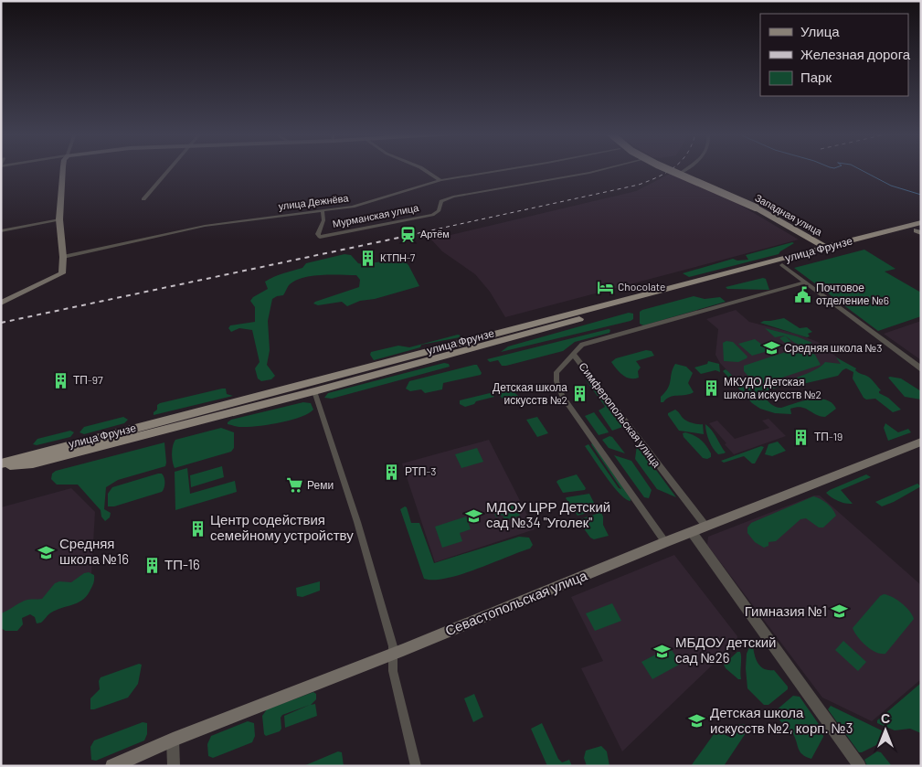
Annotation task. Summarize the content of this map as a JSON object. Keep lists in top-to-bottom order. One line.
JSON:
{"streets":{"main road":["Западная улица","улица Фрунзе","Севастопольская улица"],"street":["улица Дежнёва","Мурманская улица","Симферопольская улица"]},"crossings":[["улица Дежнёва","Мурманская улица"],["Западная улица","улица Фрунзе"],["Симферопольская улица","Севастопольская улица"]],"places":{"station":["Артём"],"building":["КТПН-7","ТП-97","МКУДО Детская школа искусств №2","Детская школа искусств №2","ТП-19","РТП-3","Центр содействия семейному устройству","ТП-16"],"hotel":["Chocolate"],"public building":["Почтовое отделение №6"],"school or university":["Средняя школа №3","МДОУ ЦРР Детский сад №34 \"Уголек\"","Средняя школа №16","Гимназия №1","МБДОУ детский сад №26","Детская школа искусств №2, корп. №3"],"supermarket":["Реми"]},"legend":["Улица","Железная дорога","Парк"],"north":"top"}
